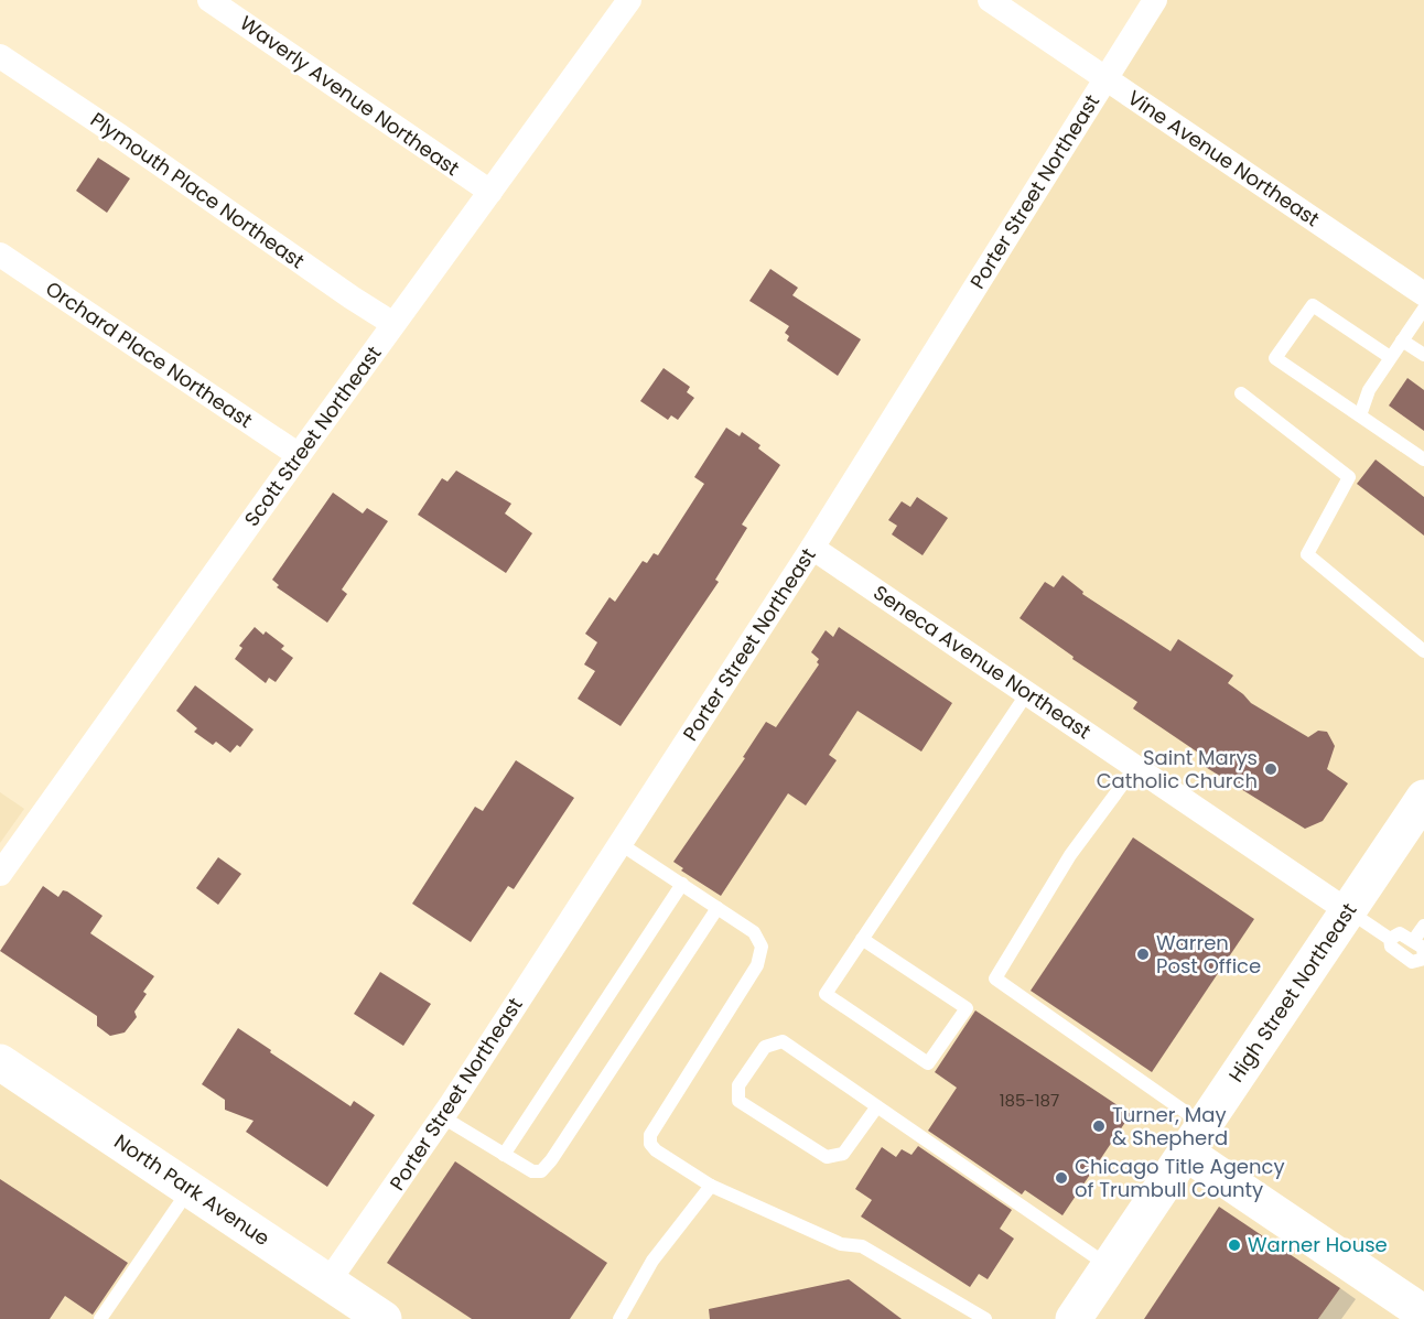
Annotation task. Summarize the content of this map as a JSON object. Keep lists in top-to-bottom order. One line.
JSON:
{"streets":{"street":["Waverly Avenue Northeast","Vine Avenue Northeast","Plymouth Place Northeast","Porter Street Northeast","Orchard Place Northeast","Scott Street Northeast","Seneca Avenue Northeast","High Street Northeast","North Park Avenue"]},"crossings":[["Waverly Avenue Northeast","Scott Street Northeast"],["Vine Avenue Northeast","Porter Street Northeast"],["Plymouth Place Northeast","Scott Street Northeast"],["Porter Street Northeast","Seneca Avenue Northeast"],["Porter Street Northeast","North Park Avenue"],["Orchard Place Northeast","Scott Street Northeast"],["Seneca Avenue Northeast","High Street Northeast"]],"places":["Saint Marys Catholic Church","Warren Post Office","Turner, May & Shepherd","Chicago Title Agency of Trumbull County","Warner House"],"house_numbers":["185-187"]}
